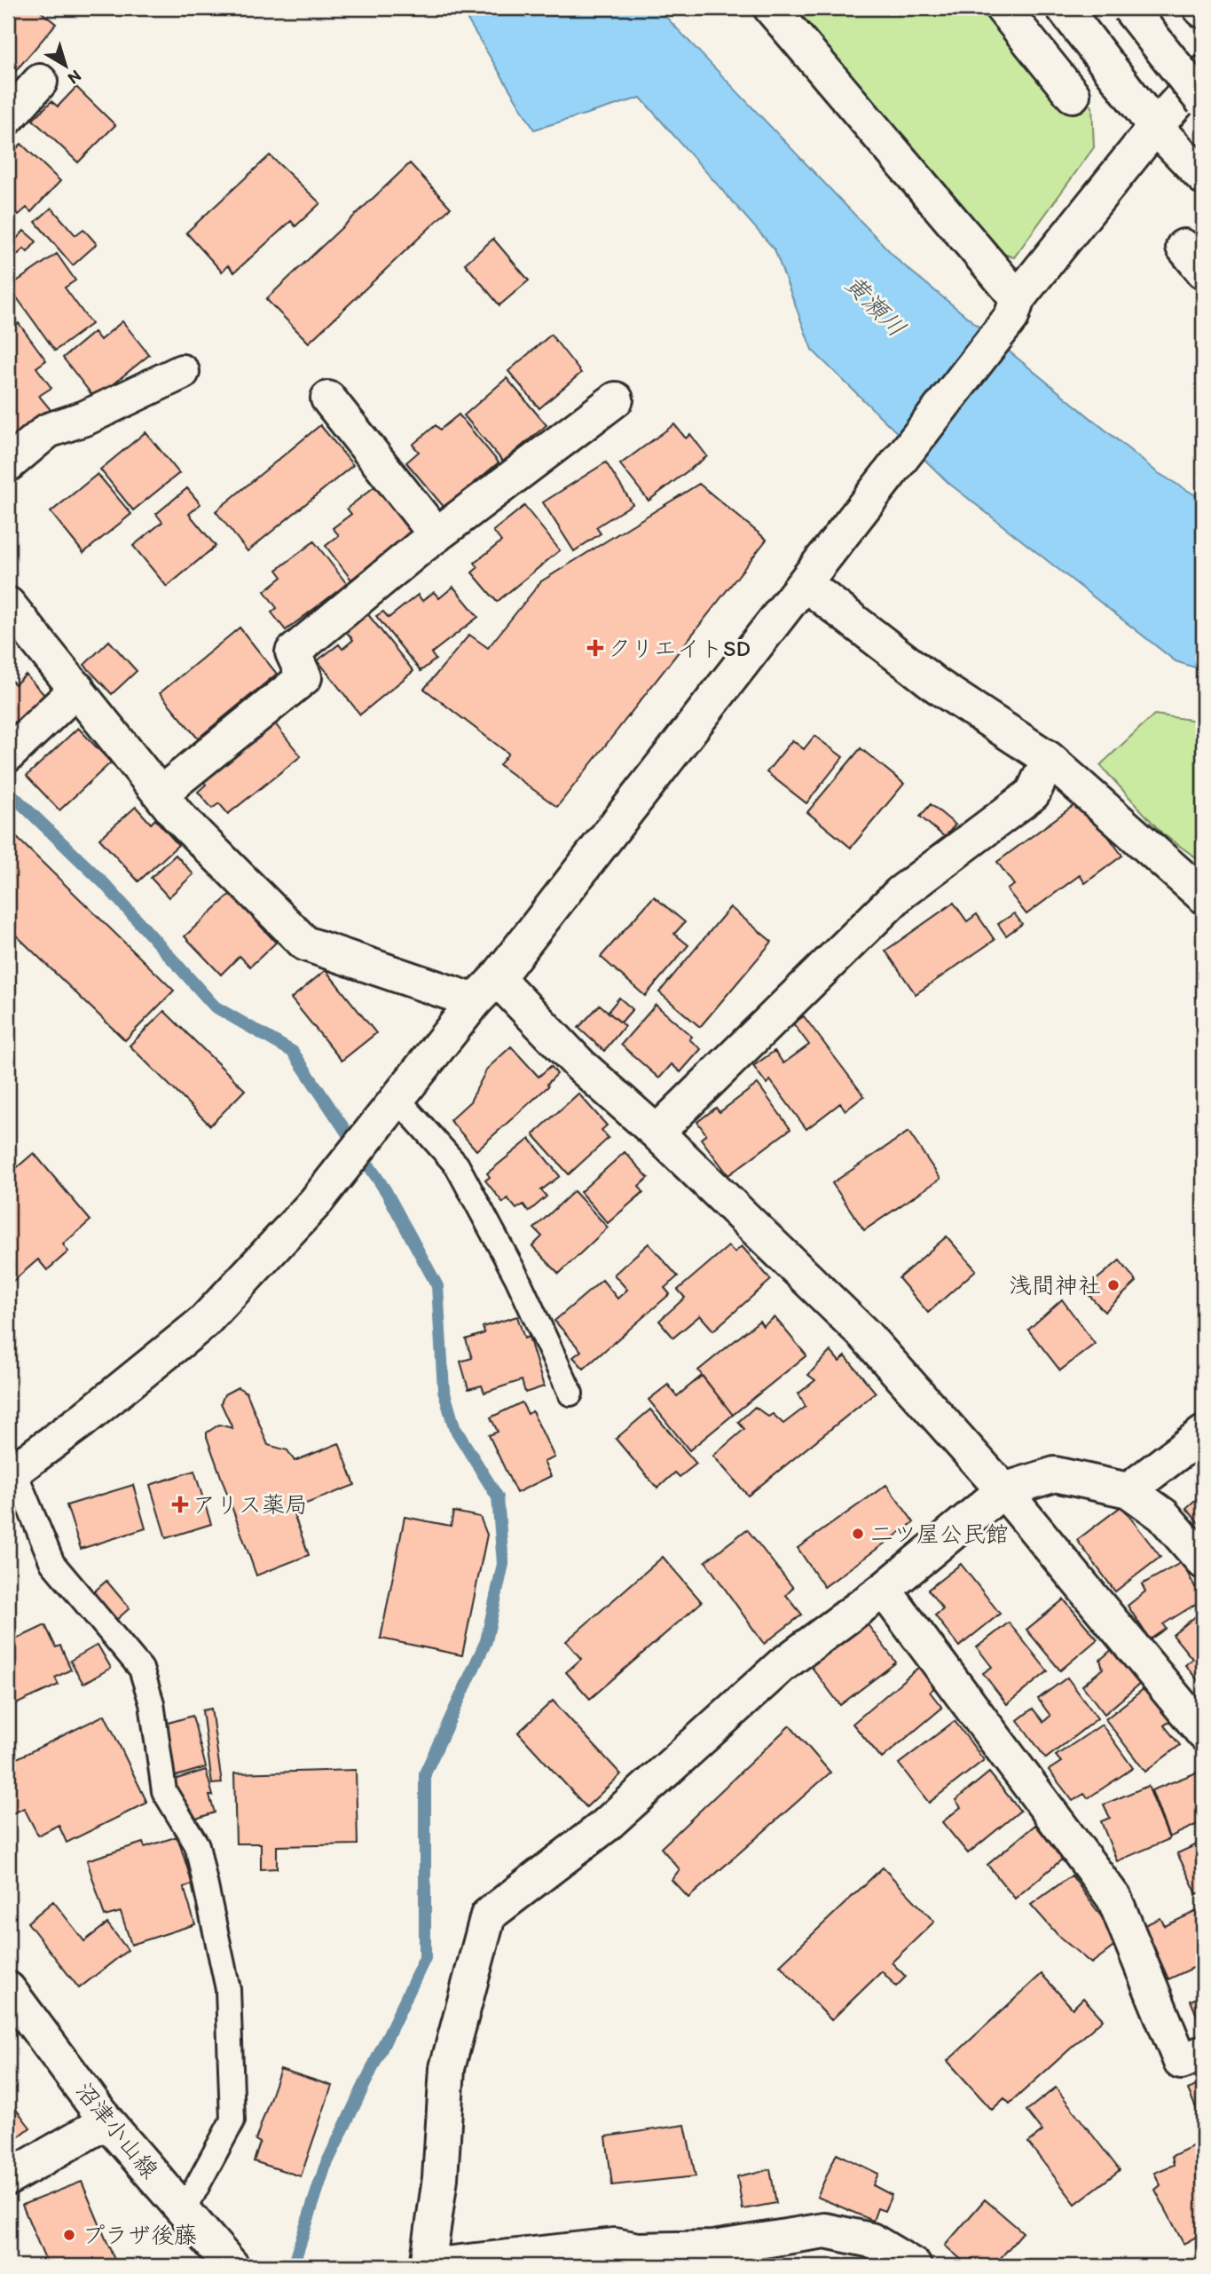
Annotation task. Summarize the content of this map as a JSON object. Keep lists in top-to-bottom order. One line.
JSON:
{"streets":{"main road":["沼津小山線"]},"water":["黄瀬川"],"places":{"health":["クリエイトSD","アリス薬局"],"other":["浅間神社","二ツ屋公民館","プラザ後藤"]},"north":"bottom right"}
